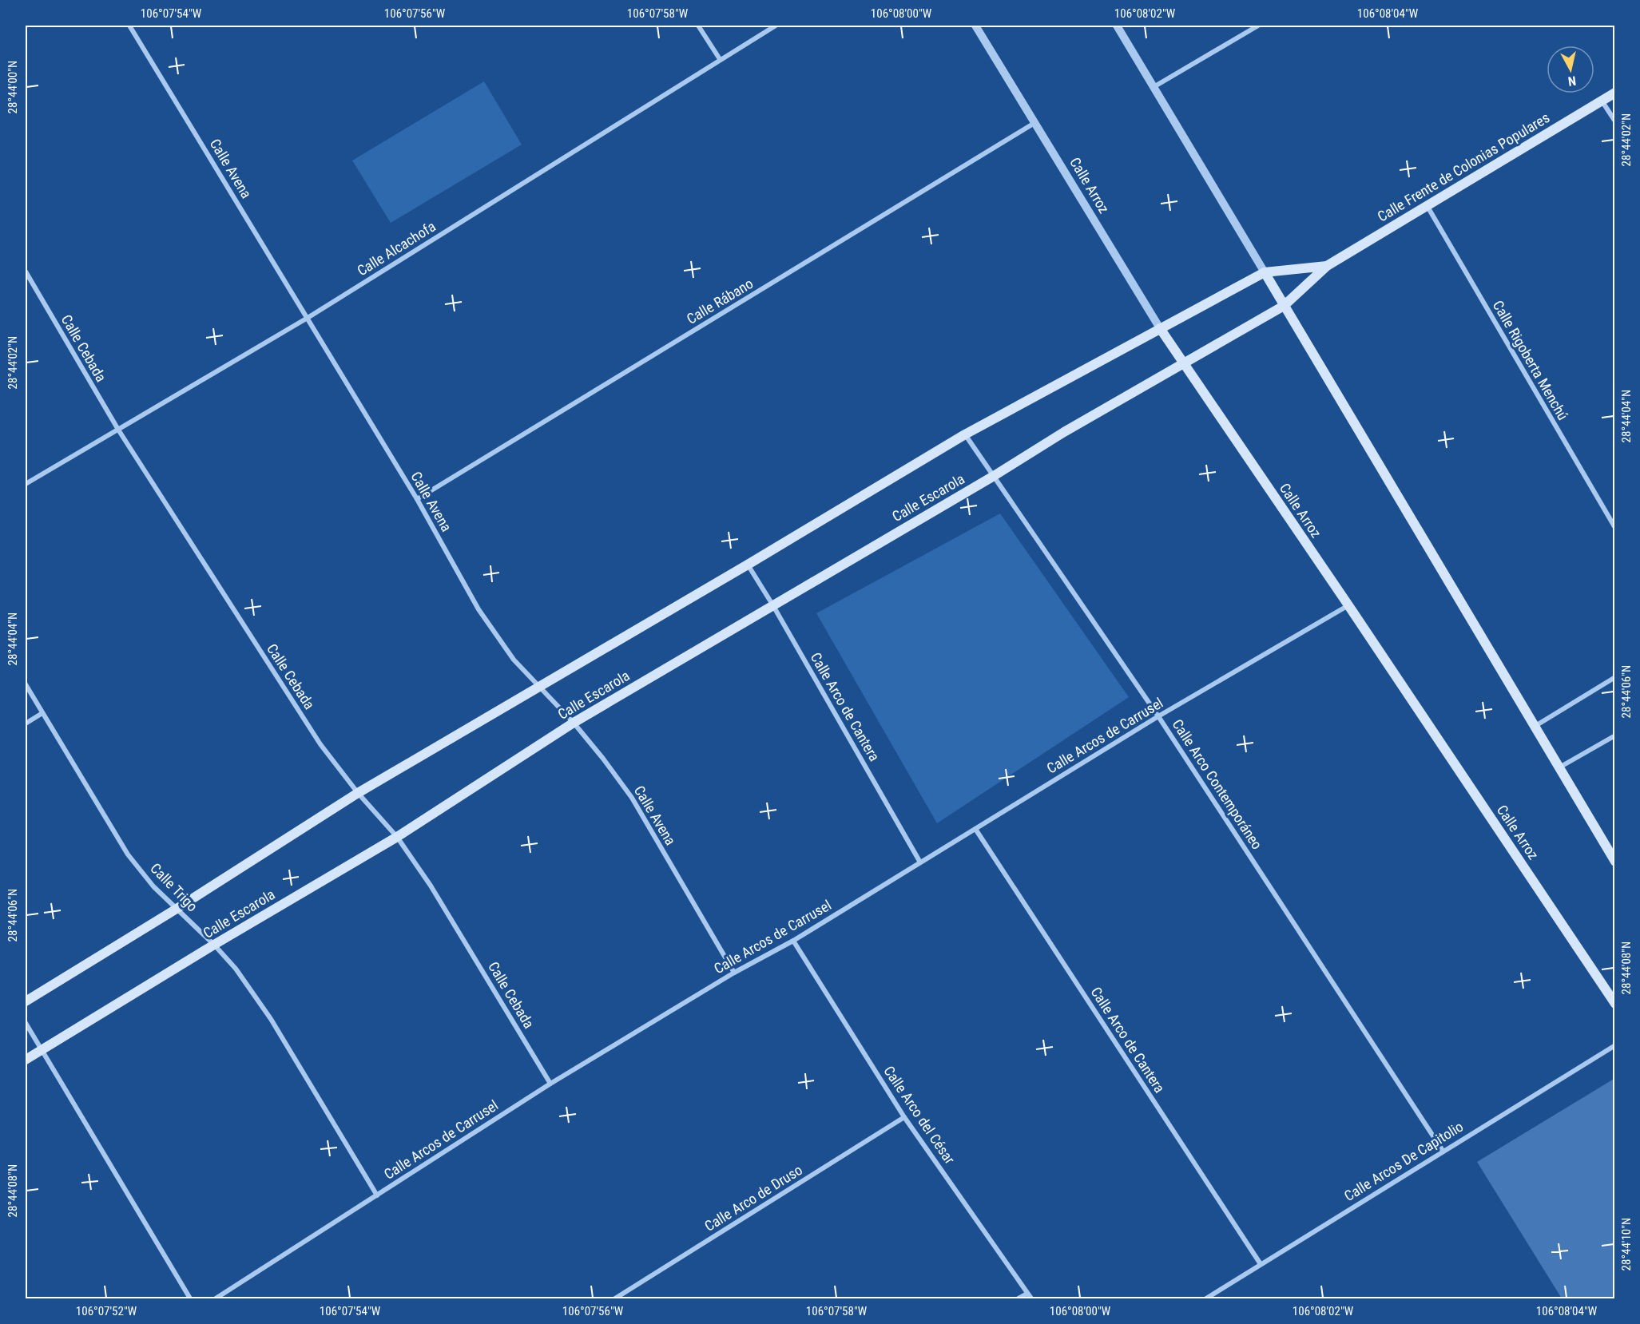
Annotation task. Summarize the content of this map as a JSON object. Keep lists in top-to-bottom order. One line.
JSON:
{"streets":{"main road":["Calle Frente de Colonias Populares","Calle Arroz","Calle Escarola"],"street":["Calle Avena","Calle Alcachofa","Calle Rábano","Calle Cebada","Calle Rigoberta Menchú","Calle Arco de Cantera","Calle Arcos de Carrusel","Calle Arco Contemporáneo","Calle Trigo","Calle Arco del César","Calle Arcos De Capitolio","Calle Arco de Druso"]},"crossings":[["Calle Frente de Colonias Populares","Calle Arroz"],["Calle Frente de Colonias Populares","Calle Rigoberta Menchú"],["Calle Frente de Colonias Populares","Calle Escarola"],["Calle Avena","Calle Alcachofa"],["Calle Avena","Calle Rábano"],["Calle Avena","Calle Escarola"],["Calle Avena","Calle Arcos de Carrusel"],["Calle Arroz","Calle Rábano"],["Calle Arroz","Calle Escarola"],["Calle Arroz","Calle Arcos de Carrusel"],["Calle Alcachofa","Calle Cebada"],["Calle Cebada","Calle Escarola"],["Calle Cebada","Calle Arcos de Carrusel"],["Calle Escarola","Calle Arco de Cantera"],["Calle Escarola","Calle Arco Contemporáneo"],["Calle Escarola","Calle Trigo"],["Calle Arco de Cantera","Calle Arcos de Carrusel"],["Calle Arco de Cantera","Calle Arcos De Capitolio"],["Calle Arcos de Carrusel","Calle Arco Contemporáneo"],["Calle Arcos de Carrusel","Calle Trigo"],["Calle Arcos de Carrusel","Calle Arco del César"],["Calle Arco Contemporáneo","Calle Arcos De Capitolio"],["Calle Arco del César","Calle Arco de Druso"]],"north":"bottom","coordinates":["106°07'54\"W","106°07'56\"W","106°07'58\"W","106°08'00\"W","106°08'02\"W","106°08'04\"W","28°44'00\"N","28°44'02\"N","28°44'04\"N","28°44'06\"N","28°44'08\"N","28°44'10\"N","106°07'52\"W"]}
